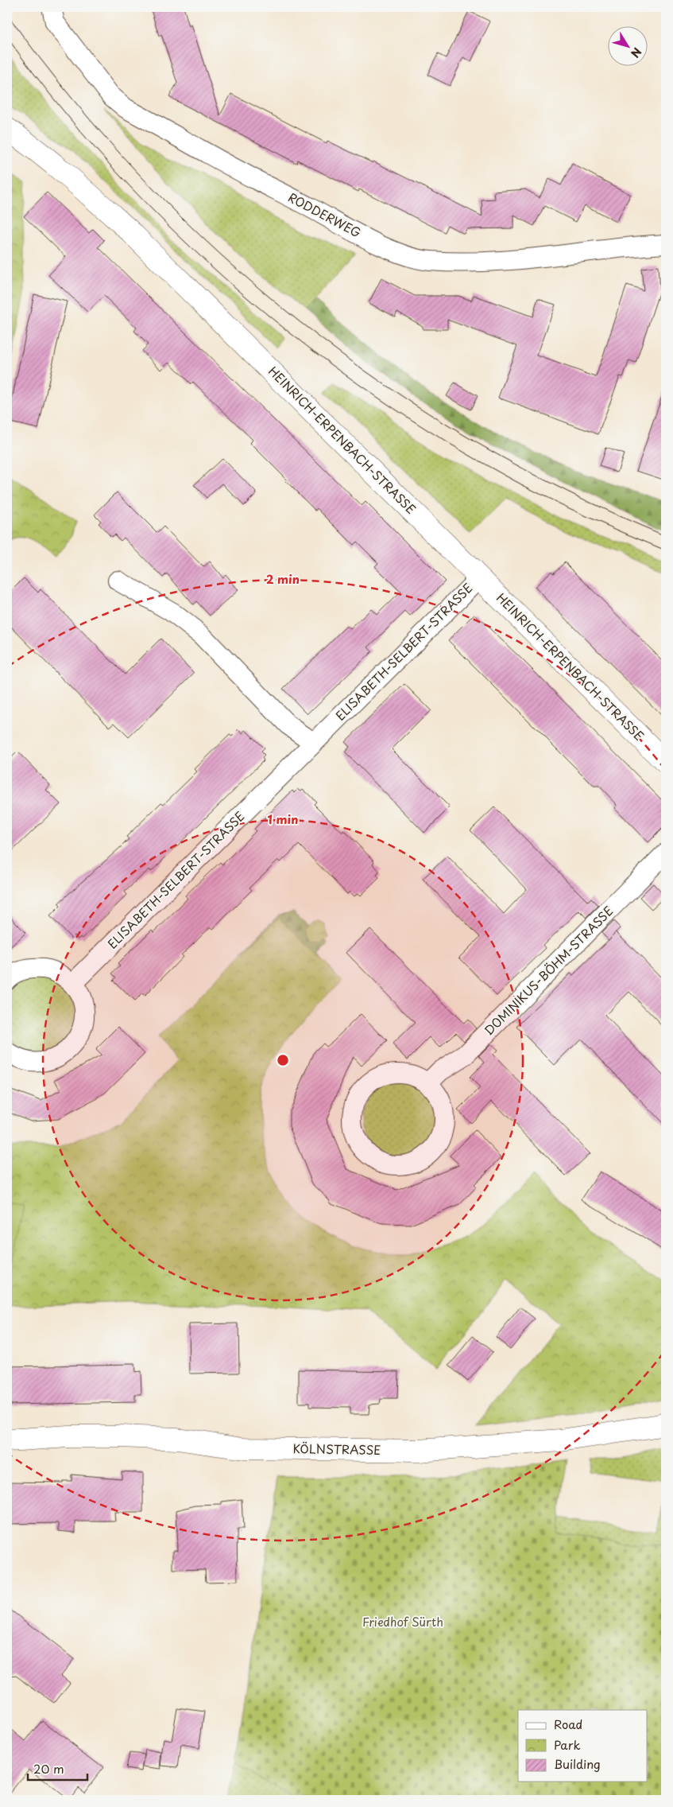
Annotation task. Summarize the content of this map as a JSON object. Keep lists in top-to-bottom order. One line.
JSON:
{"streets":{"street":["RODDERWEG","HEINRICH-ERPENBACH-STRASSE","ELISABETH-SELBERT-STRASSE","DOMINIKUS-BÖHM-STRASSE","KÖLNSTRASSE"]},"crossings":[["HEINRICH-ERPENBACH-STRASSE","ELISABETH-SELBERT-STRASSE"]],"parks":["Friedhof Sürth"],"legend":["Road","Park","Building"],"scale_bar":"20 m","north":"bottom right","rings":["2 min","1 min"]}
